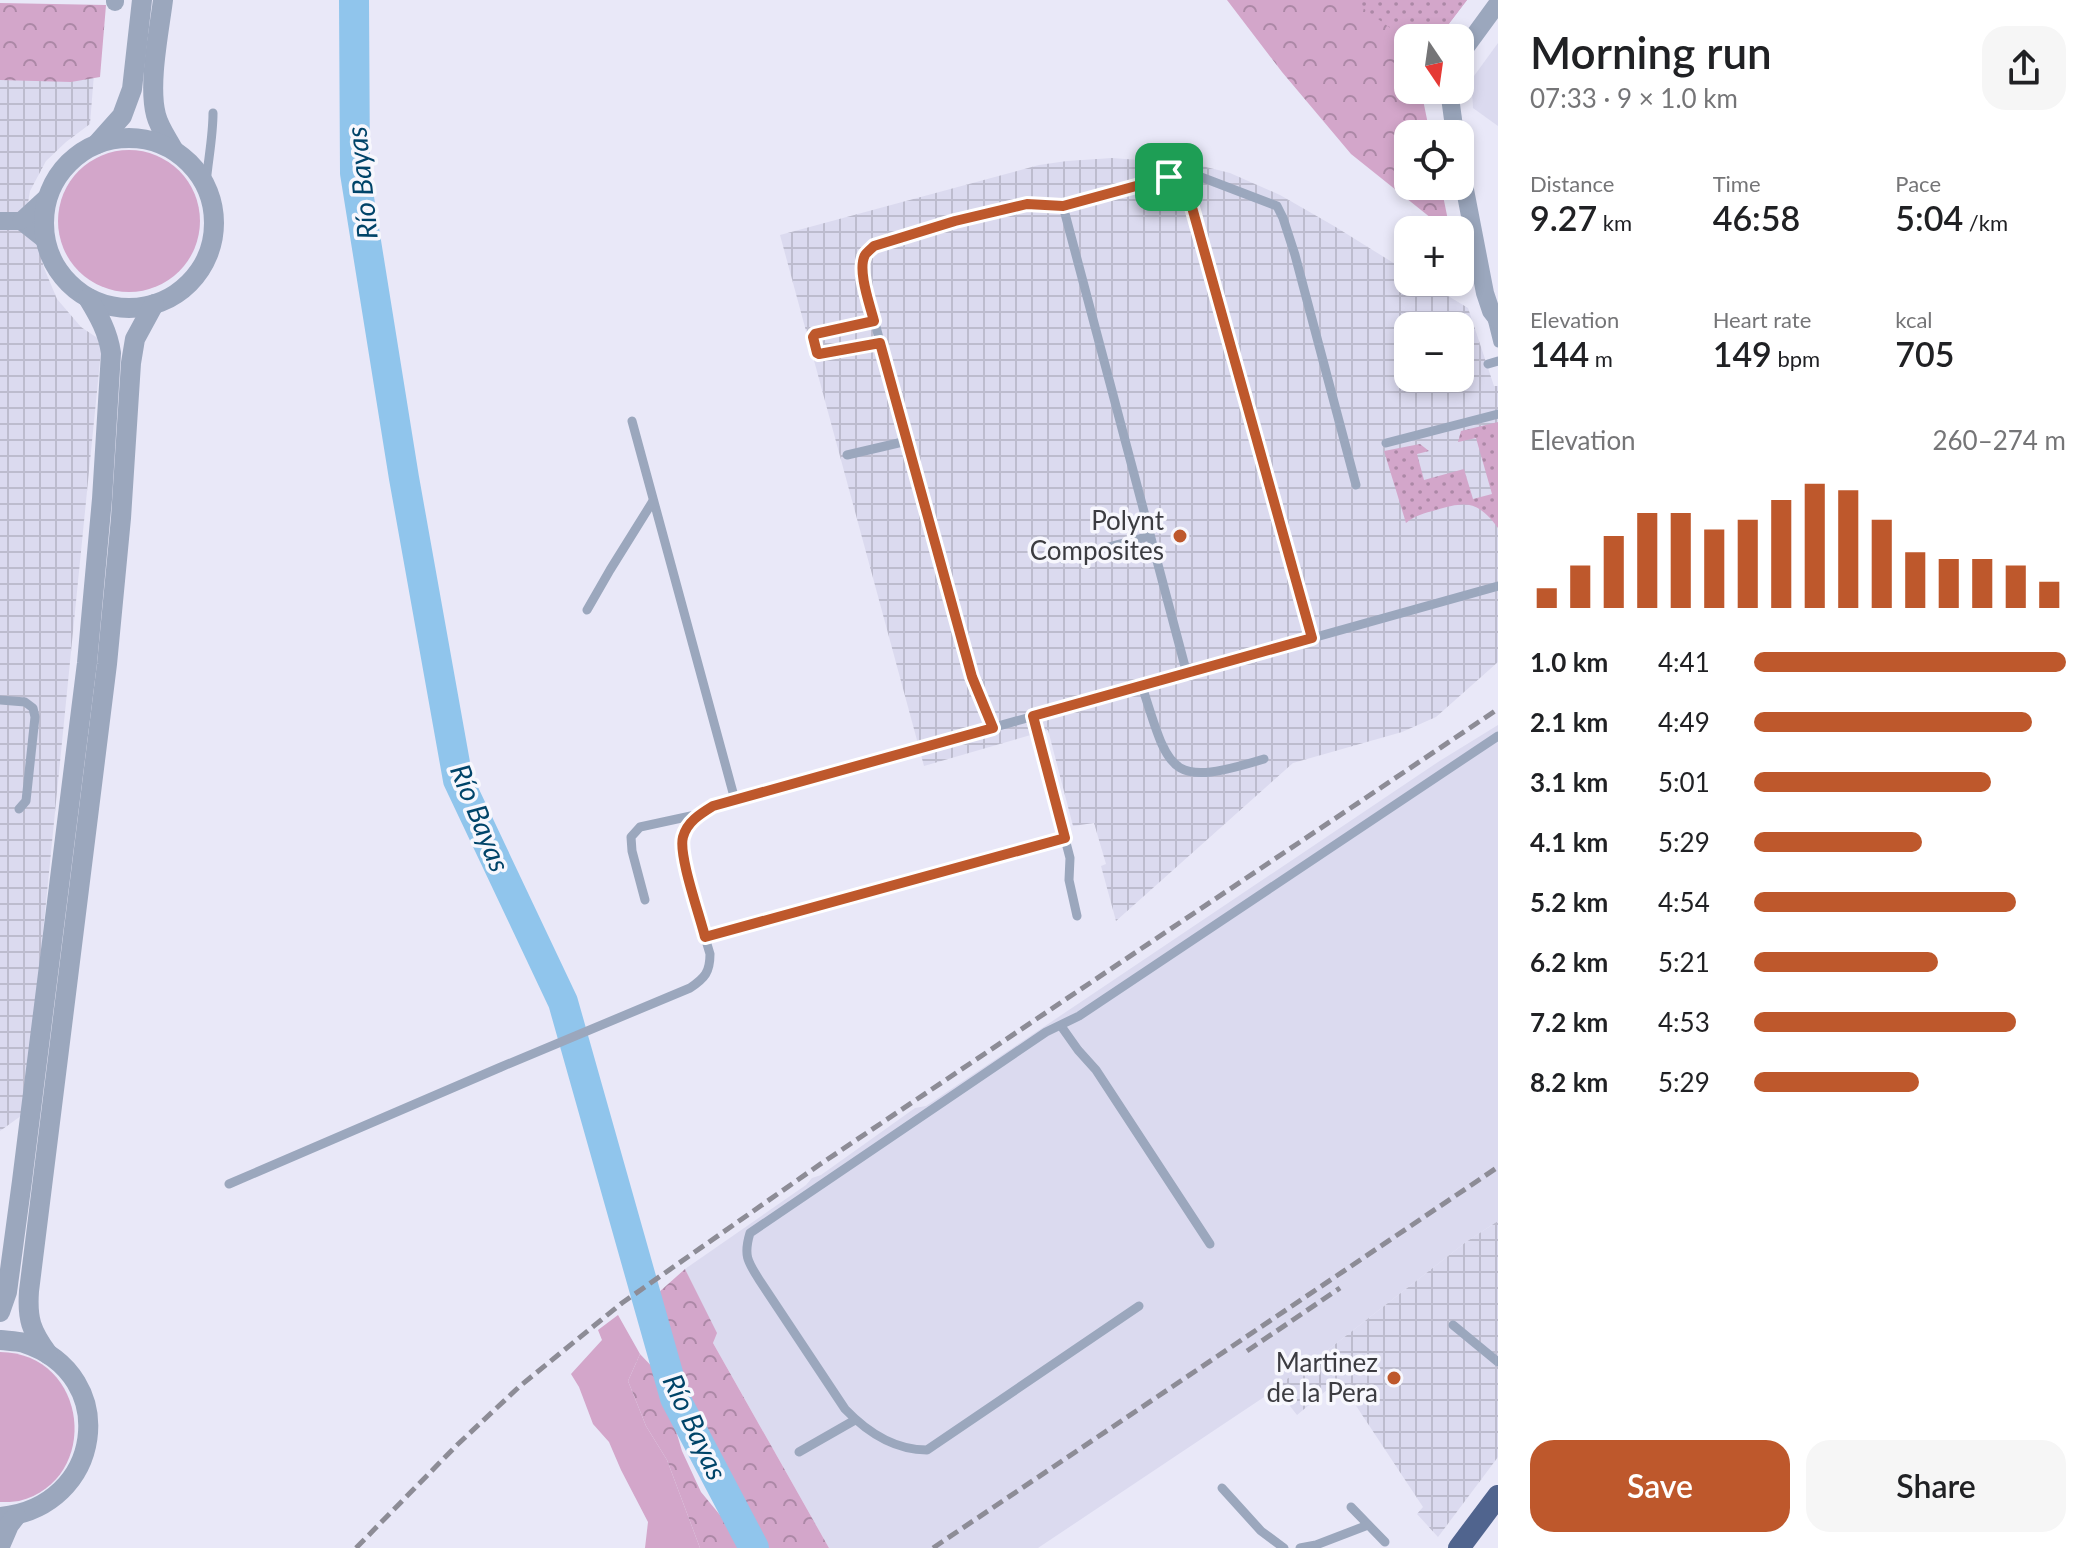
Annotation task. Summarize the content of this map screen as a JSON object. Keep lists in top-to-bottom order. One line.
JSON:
{"water":["Río Bayas"],"places":["Polynt Composites","Martinez de la Pera"],"north":"bottom","page":{"heading":["Morning run","07:33 · 9 × 1.0 km"],"map_buttons":["+","−"],"stats":[["Distance","9.27 km"],["Time","46:58"],["Pace","5:04 /km"],["Elevation","144 m"],["Heart rate","149 bpm"],["kcal","705"]],"chart":["Elevation","260–274 m"],"list":[{"name":"1.0 km","note":"4:41"},{"name":"2.1 km","note":"4:49"},{"name":"3.1 km","note":"5:01"},{"name":"4.1 km","note":"5:29"},{"name":"5.2 km","note":"4:54"},{"name":"6.2 km","note":"5:21"},{"name":"7.2 km","note":"4:53"},{"name":"8.2 km","note":"5:29"}],"buttons":["Save","Share"]}}
